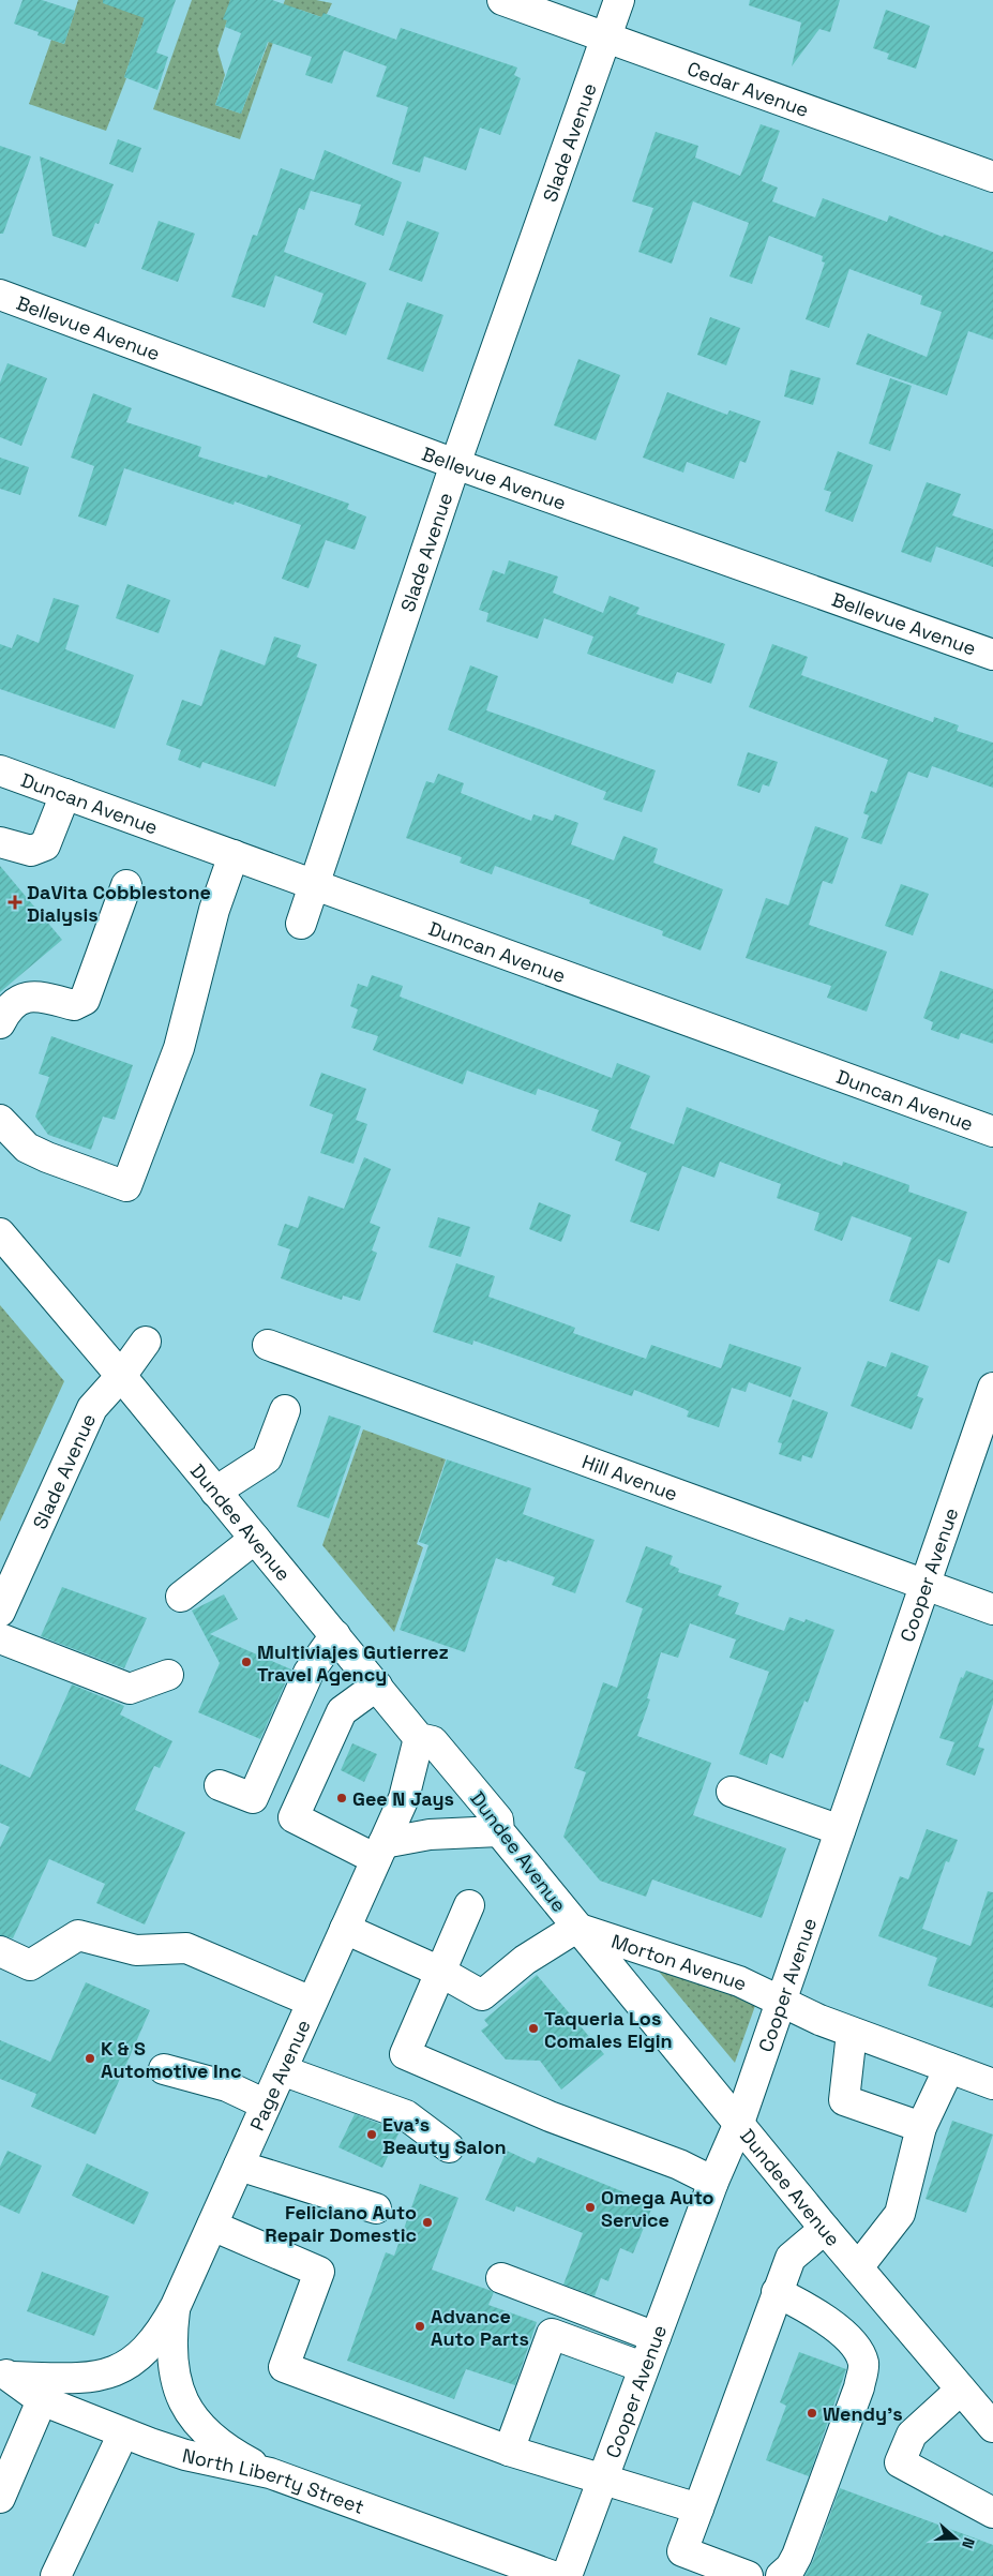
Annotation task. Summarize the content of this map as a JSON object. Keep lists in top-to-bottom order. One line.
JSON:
{"streets":{"street":["Cedar Avenue","Slade Avenue","Bellevue Avenue","Duncan Avenue","Hill Avenue","Dundee Avenue","Cooper Avenue","Morton Avenue","Page Avenue","North Liberty Street"]},"crossings":[["Cedar Avenue","Slade Avenue"],["Slade Avenue","Bellevue Avenue"],["Slade Avenue","Duncan Avenue"],["Slade Avenue","Dundee Avenue"],["Hill Avenue","Cooper Avenue"],["Dundee Avenue","Cooper Avenue"],["Dundee Avenue","Morton Avenue"],["Dundee Avenue","Page Avenue"],["Cooper Avenue","Morton Avenue"]],"places":{"health":["DaVita Cobblestone Dialysis"],"other":["Multiviajes Gutierrez Travel Agency","Gee N Jays","Taqueria Los Comales Elgin","K & S Automotive Inc","Eva's Beauty Salon","Omega Auto Service","Feliciano Auto Repair Domestic","Advance Auto Parts","Wendy's"]},"north":"right"}
